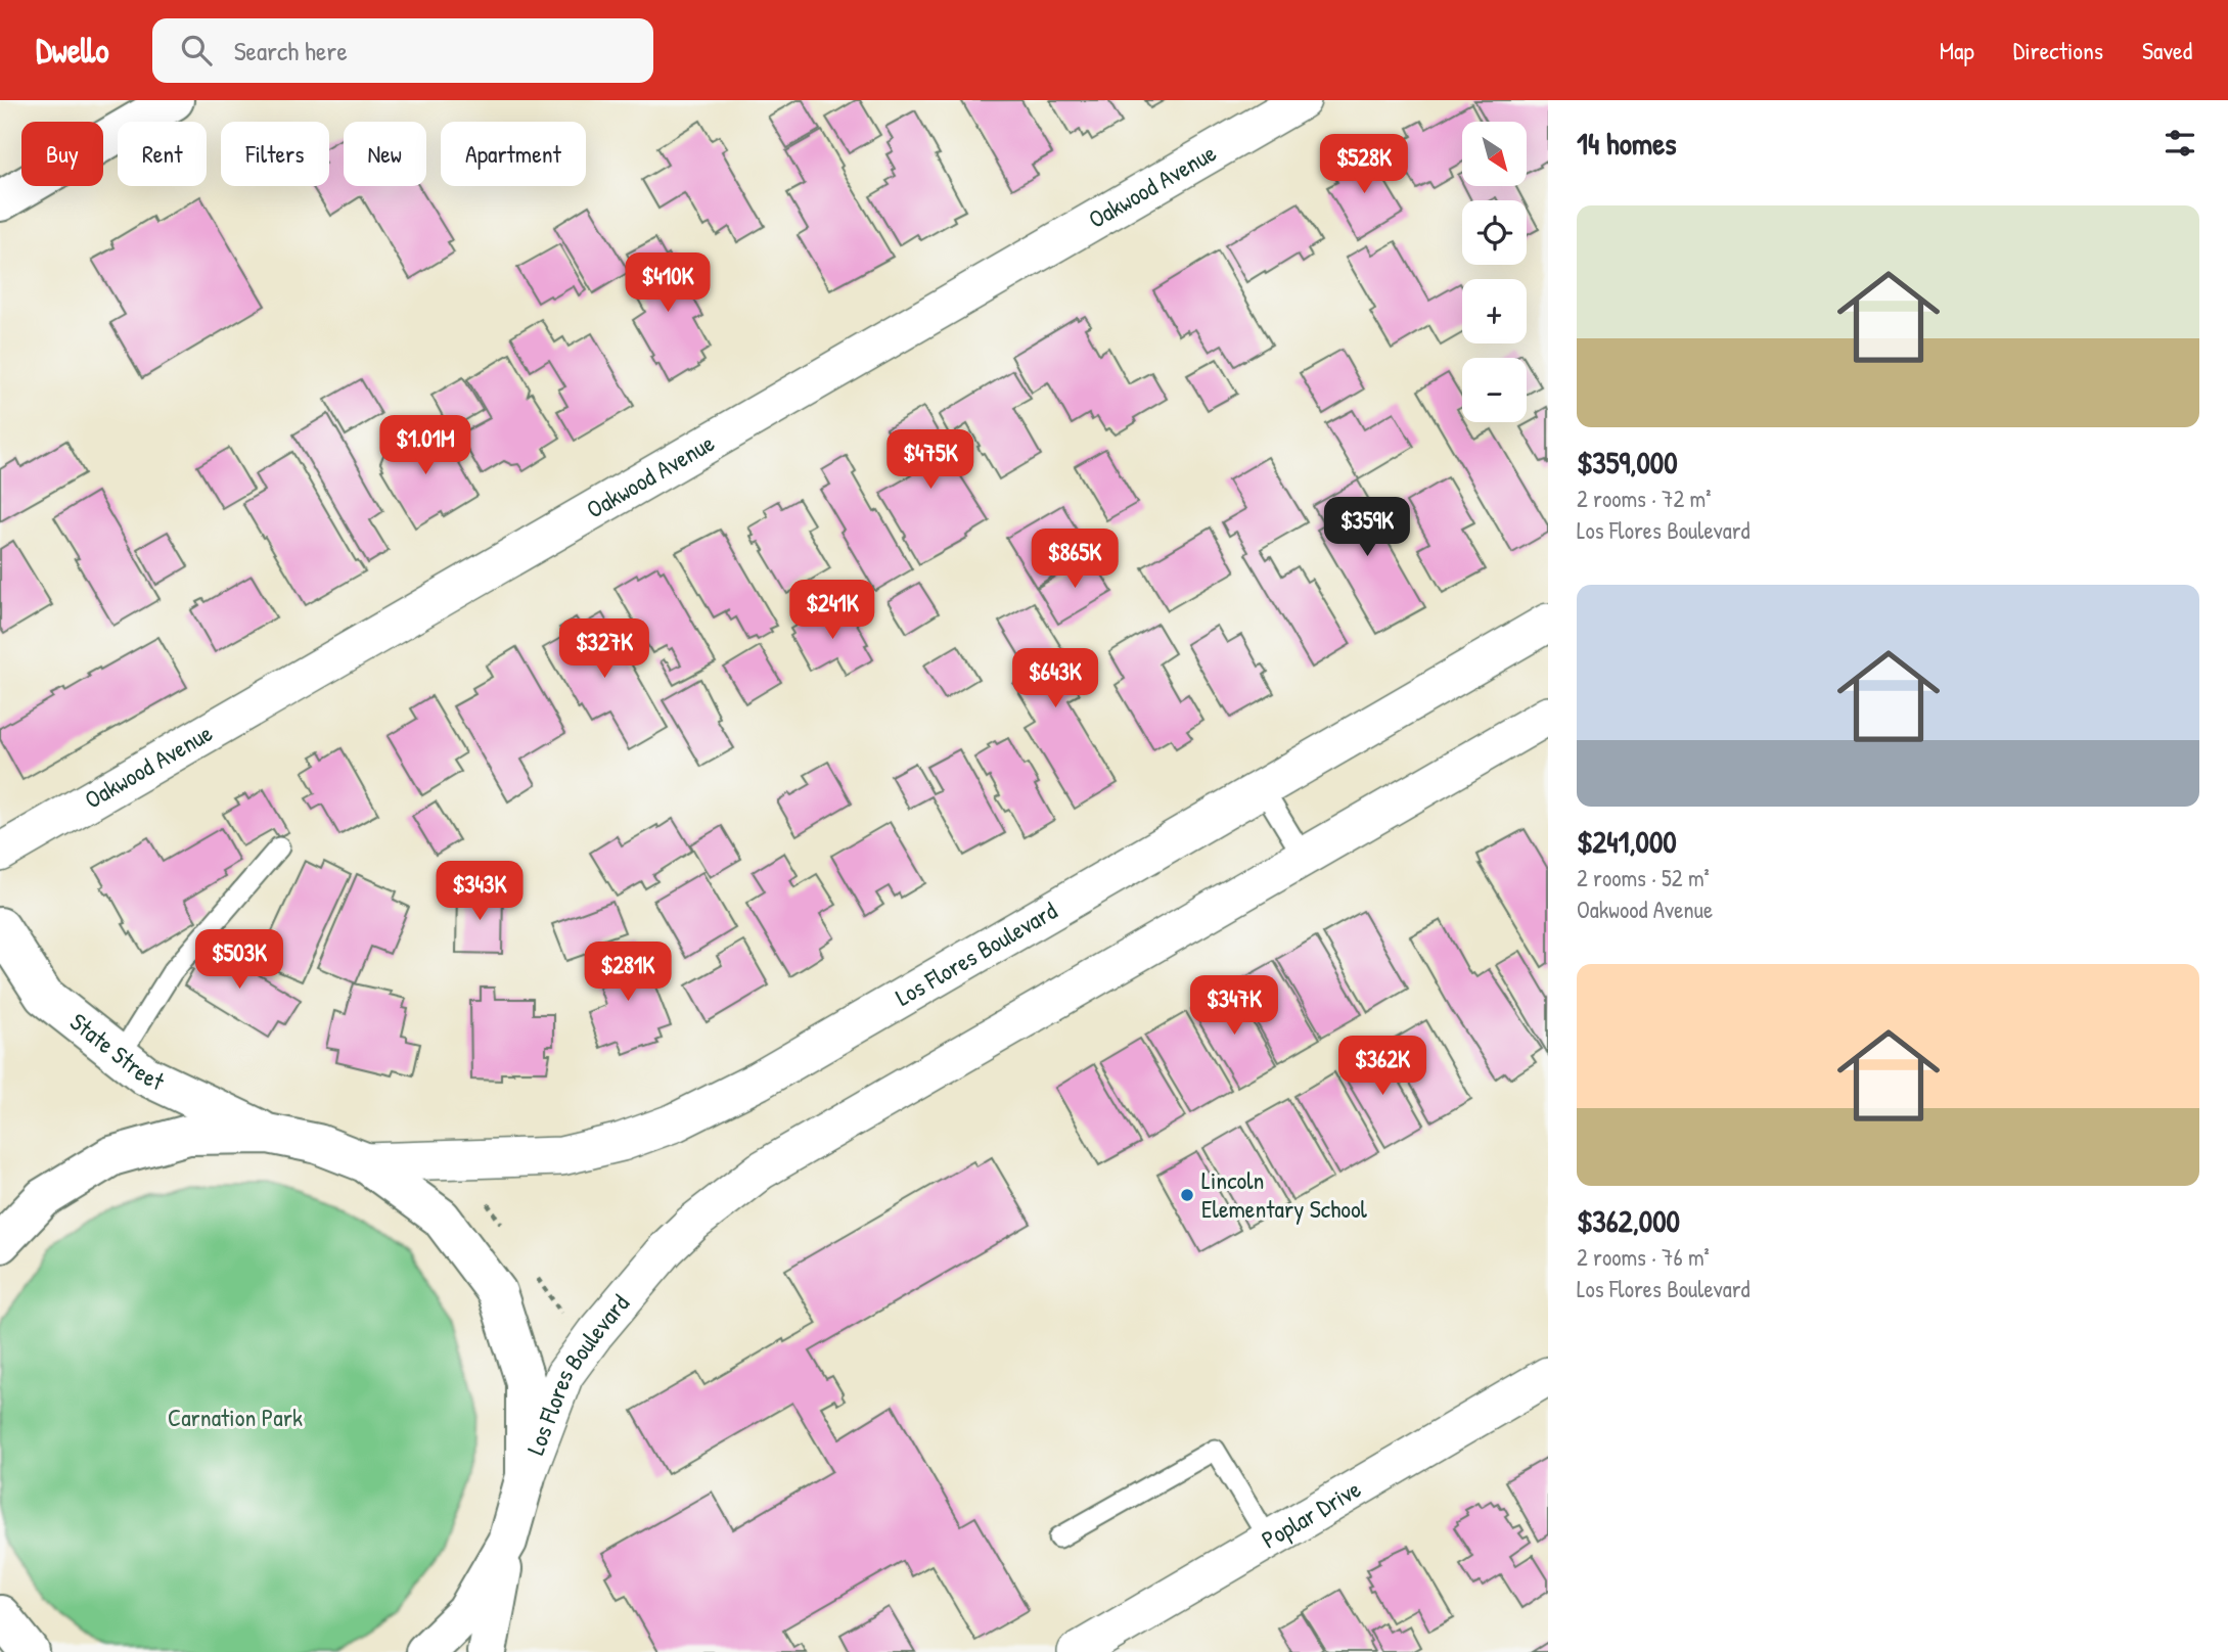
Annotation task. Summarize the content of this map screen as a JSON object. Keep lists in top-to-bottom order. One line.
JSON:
{"streets":{"main road":["State Street"],"street":["Oakwood Avenue","Los Flores Boulevard","Poplar Drive"]},"parks":["Carnation Park"],"places":["Lincoln Elementary School"],"north":"bottom right","page":{"header":"Dwello","search":"Search here","nav":["Map","Directions","Saved"],"heading":"14 homes","map_buttons":["+","−"],"chip":["Buy","Rent","Filters","New","Apartment"],"price":["$528K","$410K","$1.01M","$475K","$359K","$865K","$241K","$327K","$643K","$343K","$503K","$281K","$347K","$362K"],"list":[{"name":"$359,000","note":"2 rooms · 72 m² · Los Flores Boulevard"},{"name":"$241,000","note":"2 rooms · 52 m² · Oakwood Avenue"},{"name":"$362,000","note":"2 rooms · 76 m² · Los Flores Boulevard"}]}}
